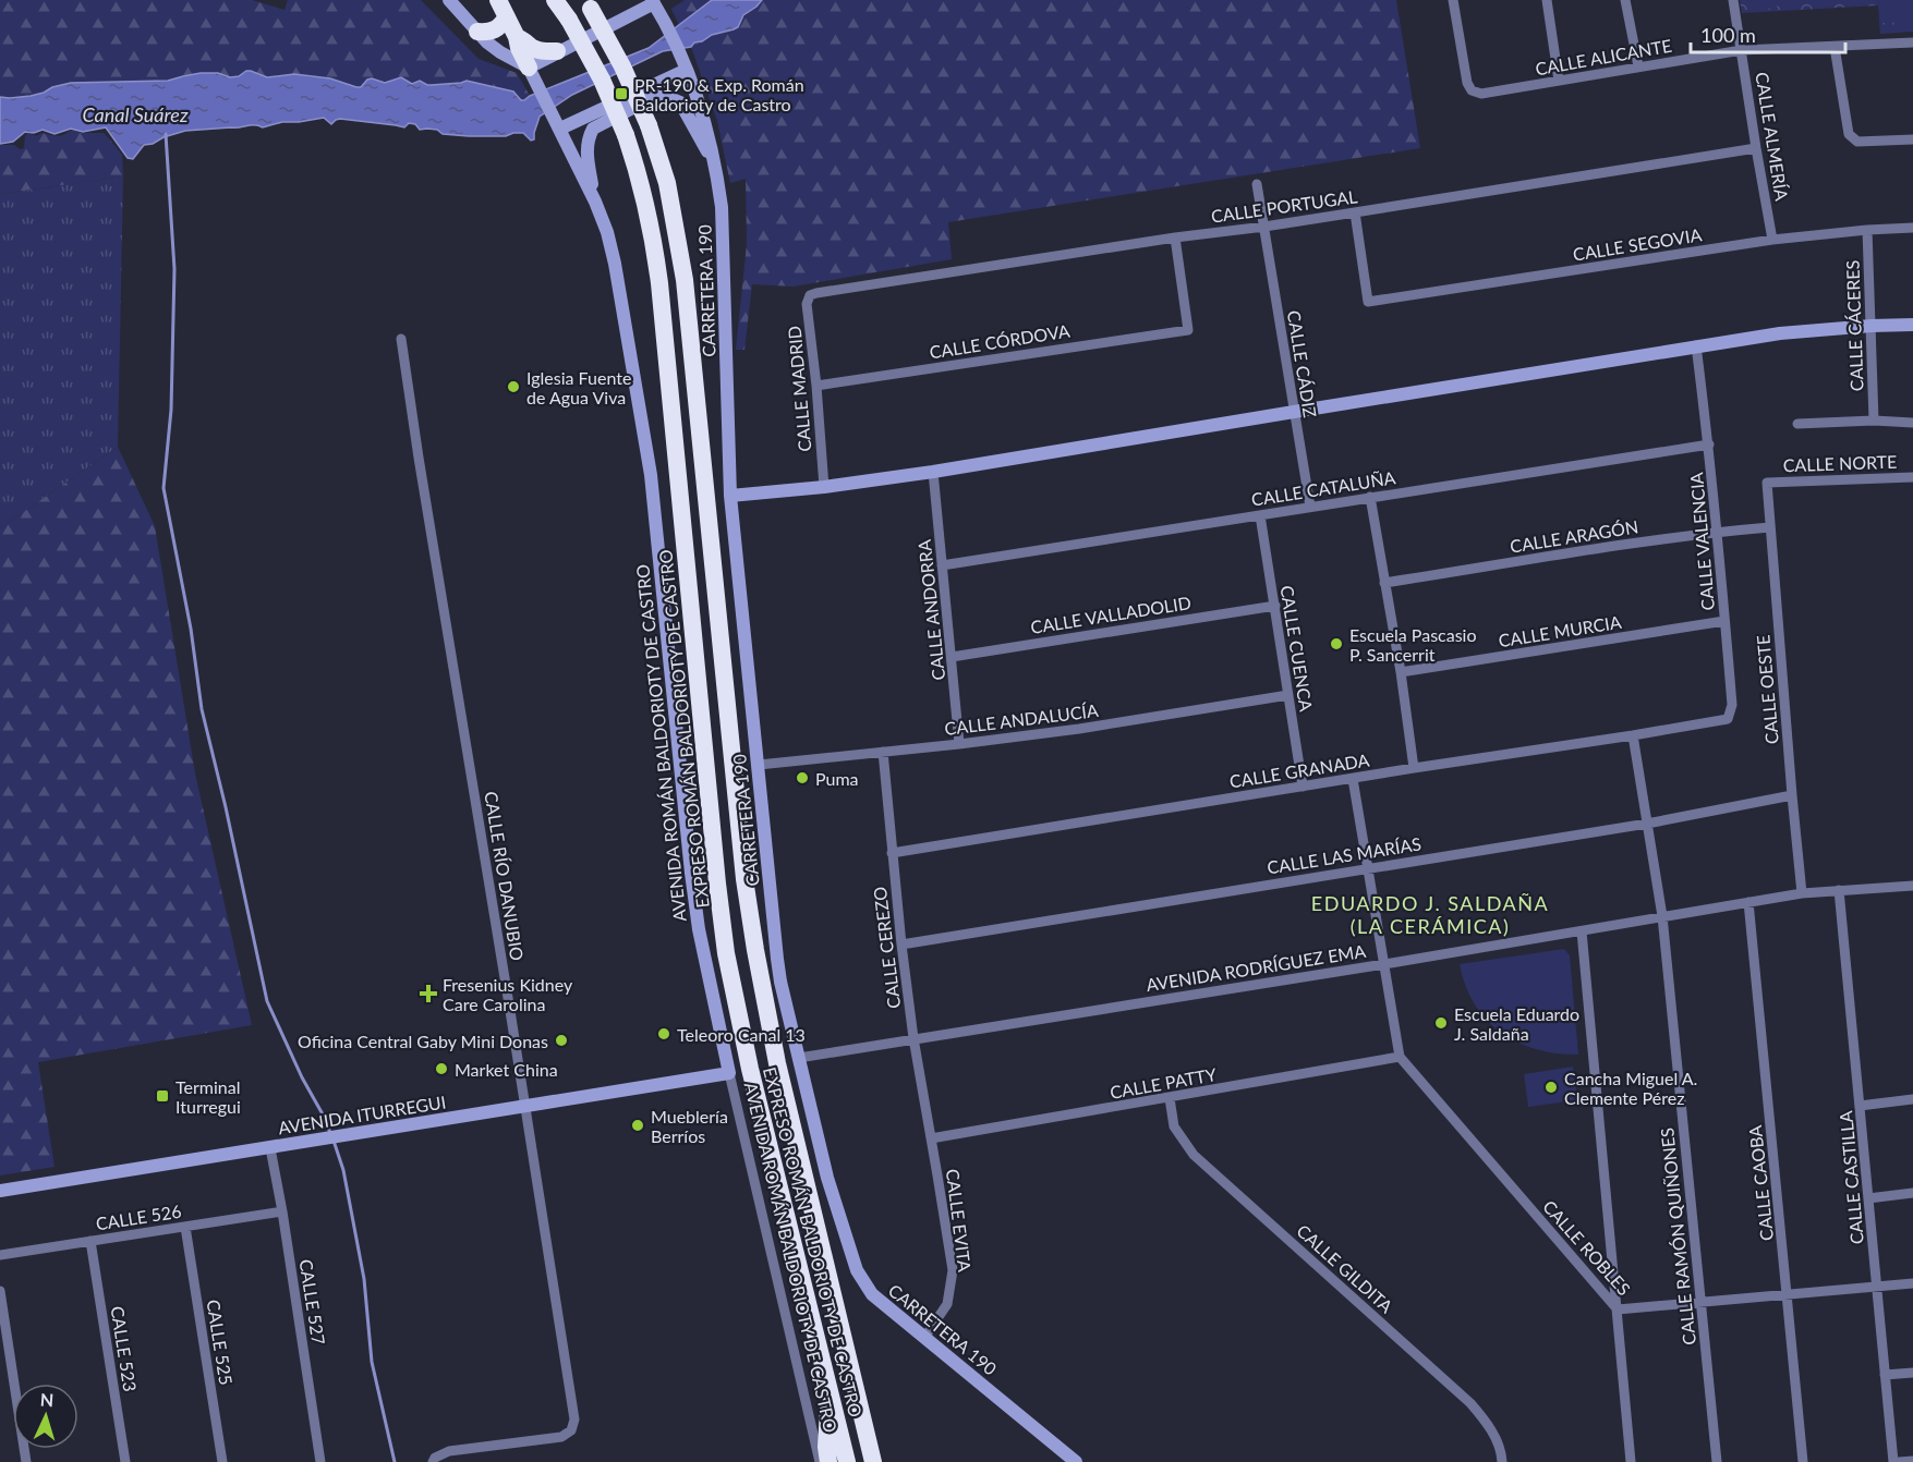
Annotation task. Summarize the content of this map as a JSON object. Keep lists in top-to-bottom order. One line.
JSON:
{"streets":{"highway":["EXPRESO ROMÁN BALDORIOTY DE CASTRO"],"street":["CALLE ALICANTE","CALLE ALMERÍA","CALLE PORTUGAL","CALLE SEGOVIA","CARRETERA 190","CALLE CÁCERES","CALLE CÓRDOVA","CALLE CÁDIZ","CALLE MADRID","CALLE NORTE","CALLE CATALUÑA","CALLE ARAGÓN","CALLE VALENCIA","CALLE ANDORRA","CALLE VALLADOLID","CALLE MURCIA","CALLE CUENCA","CALLE OESTE","CALLE ANDALUCÍA","AVENIDA ROMÁN BALDORIOTY DE CASTRO","CALLE GRANADA","CALLE LAS MARÍAS","CALLE RÍO DANUBIO","CALLE CEREZO","AVENIDA RODRÍGUEZ EMA","CALLE PATTY","AVENIDA ITURREGUI","CALLE CASTILLA","CALLE CAOBA","CALLE 526","CALLE EVITA","CALLE RAMÓN QUIÑONES","CALLE ROBLES","CALLE GILDITA","CALLE 527","CALLE 525","CALLE 523"]},"crossings":[["CALLE ALICANTE","CALLE ALMERÍA"],["CALLE ALMERÍA","CALLE PORTUGAL"],["CALLE ALMERÍA","CALLE SEGOVIA"],["CALLE PORTUGAL","CALLE SEGOVIA"],["CALLE PORTUGAL","CALLE CÓRDOVA"],["CALLE PORTUGAL","CALLE CÁDIZ"],["CALLE PORTUGAL","CALLE MADRID"],["CALLE SEGOVIA","CALLE CÁCERES"],["CARRETERA 190","CALLE ANDALUCÍA"],["CARRETERA 190","AVENIDA RODRÍGUEZ EMA"],["CARRETERA 190","CALLE EVITA"],["CALLE CÓRDOVA","CALLE MADRID"],["CALLE CÁDIZ","CALLE CATALUÑA"],["CALLE NORTE","CALLE OESTE"],["CALLE CATALUÑA","CALLE VALENCIA"],["CALLE CATALUÑA","CALLE ANDORRA"],["CALLE CATALUÑA","CALLE CUENCA"],["CALLE ARAGÓN","CALLE VALENCIA"],["CALLE ARAGÓN","CALLE OESTE"],["CALLE VALENCIA","CALLE MURCIA"],["CALLE VALENCIA","CALLE GRANADA"],["CALLE ANDORRA","CALLE VALLADOLID"],["CALLE ANDORRA","CALLE ANDALUCÍA"],["CALLE VALLADOLID","CALLE CUENCA"],["CALLE CUENCA","CALLE ANDALUCÍA"],["CALLE CUENCA","CALLE GRANADA"],["CALLE OESTE","CALLE LAS MARÍAS"],["CALLE OESTE","AVENIDA RODRÍGUEZ EMA"],["CALLE ANDALUCÍA","CALLE CEREZO"],["AVENIDA ROMÁN BALDORIOTY DE CASTRO","AVENIDA ITURREGUI"],["CALLE GRANADA","CALLE CEREZO"],["CALLE GRANADA","CALLE RAMÓN QUIÑONES"],["CALLE LAS MARÍAS","CALLE CEREZO"],["CALLE LAS MARÍAS","CALLE RAMÓN QUIÑONES"],["CALLE RÍO DANUBIO","AVENIDA ITURREGUI"],["CALLE CEREZO","AVENIDA RODRÍGUEZ EMA"],["CALLE CEREZO","CALLE PATTY"],["CALLE CEREZO","CALLE EVITA"],["AVENIDA RODRÍGUEZ EMA","CALLE CASTILLA"],["AVENIDA RODRÍGUEZ EMA","CALLE CAOBA"],["AVENIDA RODRÍGUEZ EMA","CALLE RAMÓN QUIÑONES"],["CALLE PATTY","CALLE EVITA"],["CALLE PATTY","CALLE ROBLES"],["CALLE PATTY","CALLE GILDITA"],["AVENIDA ITURREGUI","CALLE 527"],["CALLE CASTILLA","CALLE ROBLES"],["CALLE CAOBA","CALLE ROBLES"],["CALLE 526","CALLE 527"],["CALLE 526","CALLE 525"],["CALLE 526","CALLE 523"],["CALLE RAMÓN QUIÑONES","CALLE ROBLES"]],"districts":["EDUARDO J. SALDAÑA (LA CERÁMICA)"],"water":["Canal Suárez"],"places":{"transit":["PR-190 & Exp. Román Baldorioty de Castro","Terminal Iturregui"],"other":["Iglesia Fuente de Agua Viva","Escuela Pascasio P. Sancerrit","Puma","Escuela Eduardo J. Saldaña","Teleoro Canal 13","Oficina Central Gaby Mini Donas","Market China","Cancha Miguel A. Clemente Pérez","Mueblería Berríos"],"health":["Fresenius Kidney Care Carolina"]},"scale_bar":"100 m","north":"top"}
